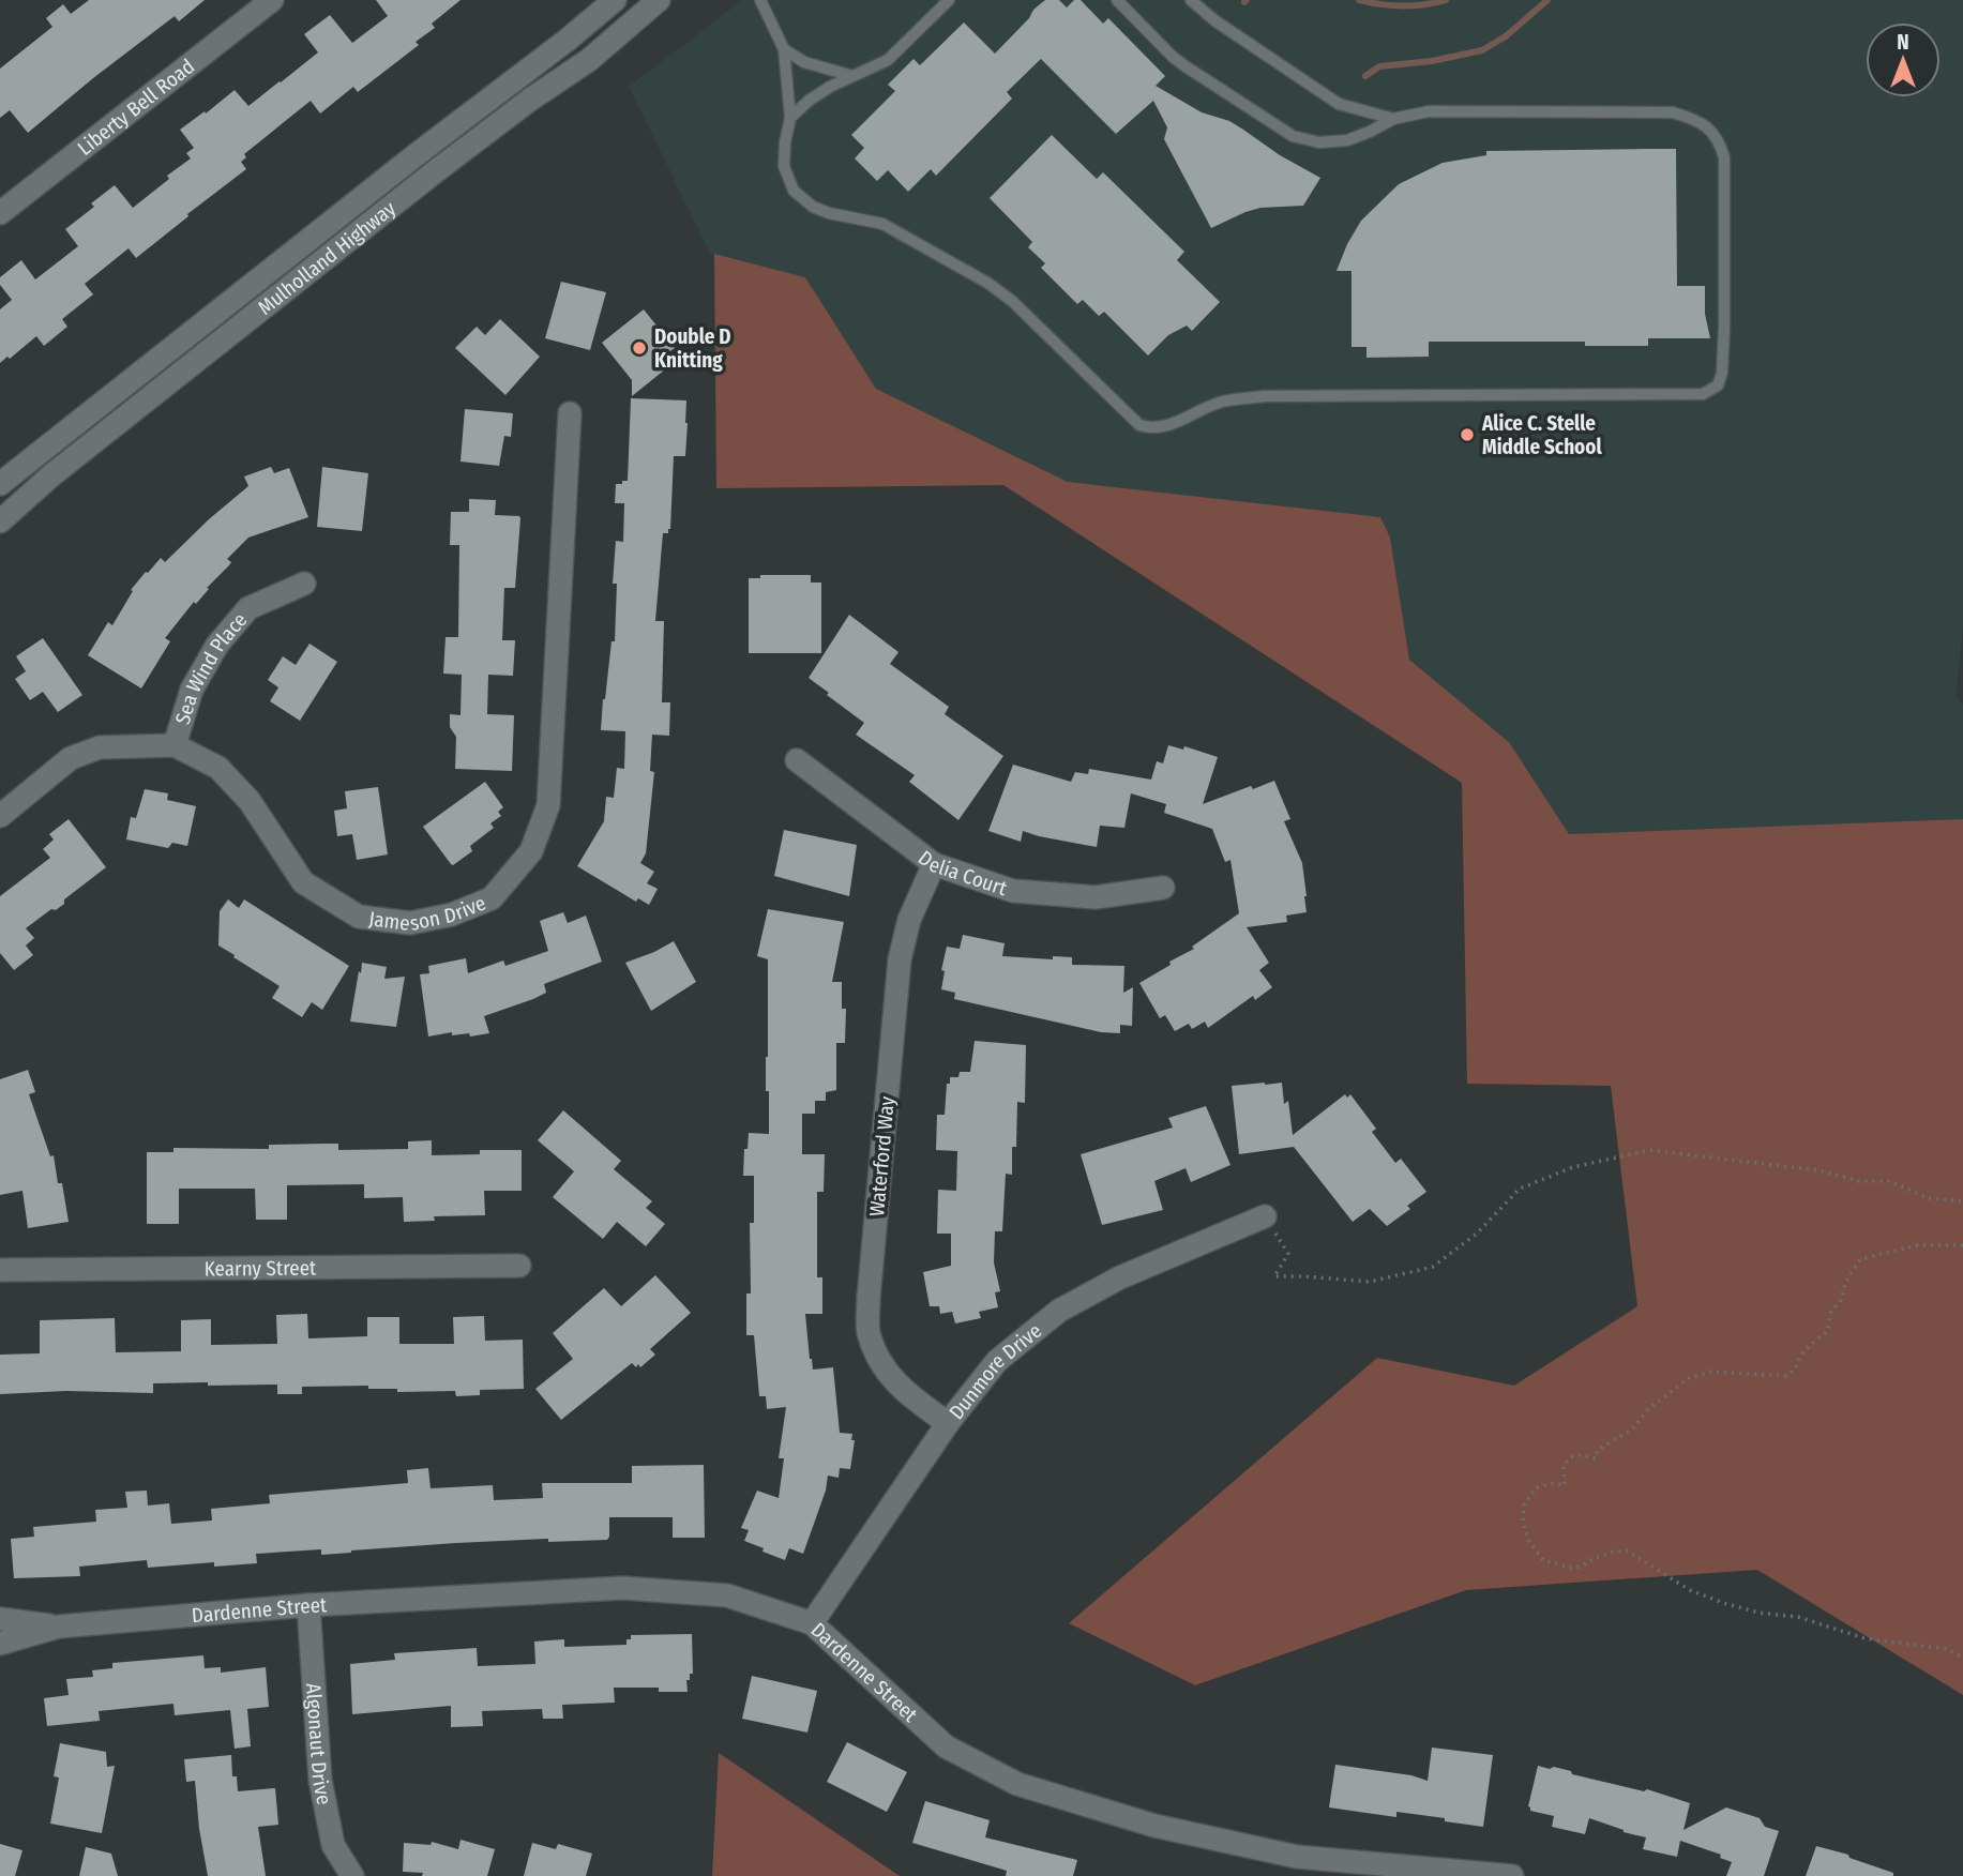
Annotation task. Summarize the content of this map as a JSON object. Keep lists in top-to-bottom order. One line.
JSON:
{"streets":{"street":["Liberty Bell Road","Mulholland Highway","Sea Wind Place","Delia Court","Jameson Drive","Waterford Way","Kearny Street","Dunmore Drive","Dardenne Street","Algonaut Drive"]},"crossings":[["Sea Wind Place","Jameson Drive"],["Delia Court","Waterford Way"],["Waterford Way","Dunmore Drive"],["Dunmore Drive","Dardenne Street"],["Dardenne Street","Algonaut Drive"]],"places":["Double D Knitting","Alice C. Stelle Middle School"],"north":"top"}
